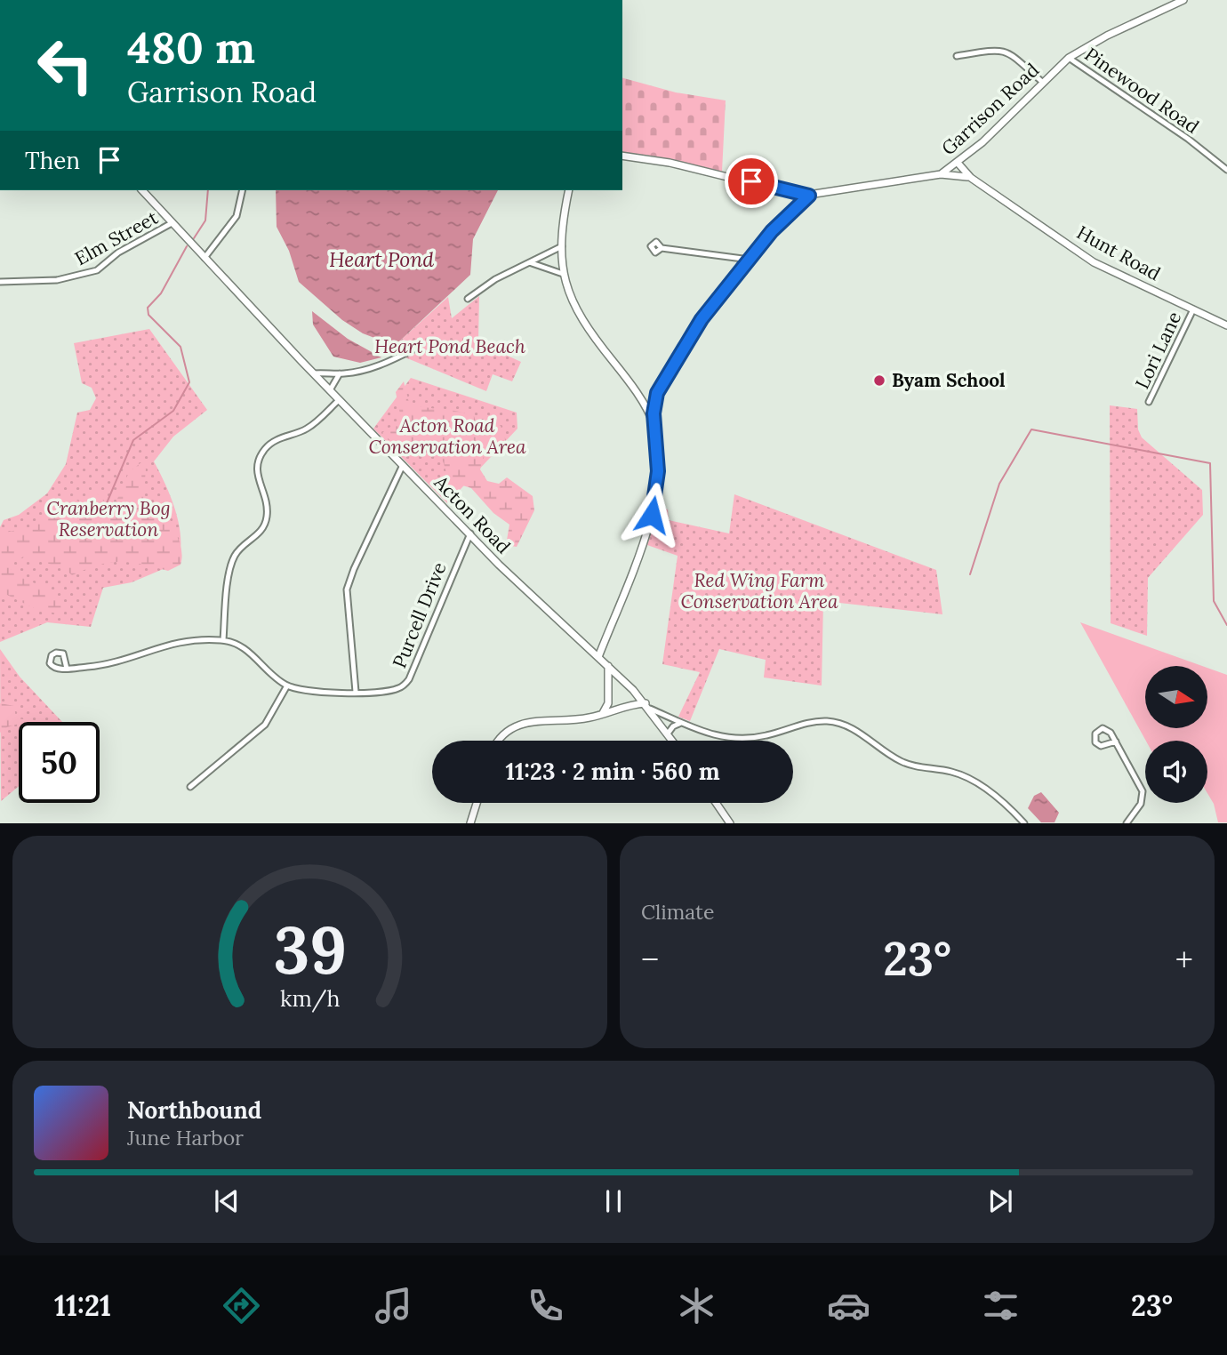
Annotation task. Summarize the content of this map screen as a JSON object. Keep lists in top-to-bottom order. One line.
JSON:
{"streets":{"main road":["Garrison Road","Hunt Road","Acton Road"],"street":["Pinewood Road","Elm Street","Lori Lane","Purcell Drive"]},"crossings":[["Pinewood Road","Garrison Road"],["Garrison Road","Hunt Road"],["Elm Street","Acton Road"],["Hunt Road","Lori Lane"],["Acton Road","Purcell Drive"]],"water":["Heart Pond"],"parks":["Heart Pond Beach","Acton Road Conservation Area","Cranberry Bog Reservation","Red Wing Farm Conservation Area"],"places":["Byam School"],"north":"right","page":{"turn":["480 m","Garrison Road"],"then":"Then","limit":"50","trip":"11:23 · 2 min · 560 m","tile":"Climate","heat":["−","23°","+"],"song":["Northbound","June Harbor"],"tabs":["11:21","23°"],"gauge":["39","km/h"]}}
